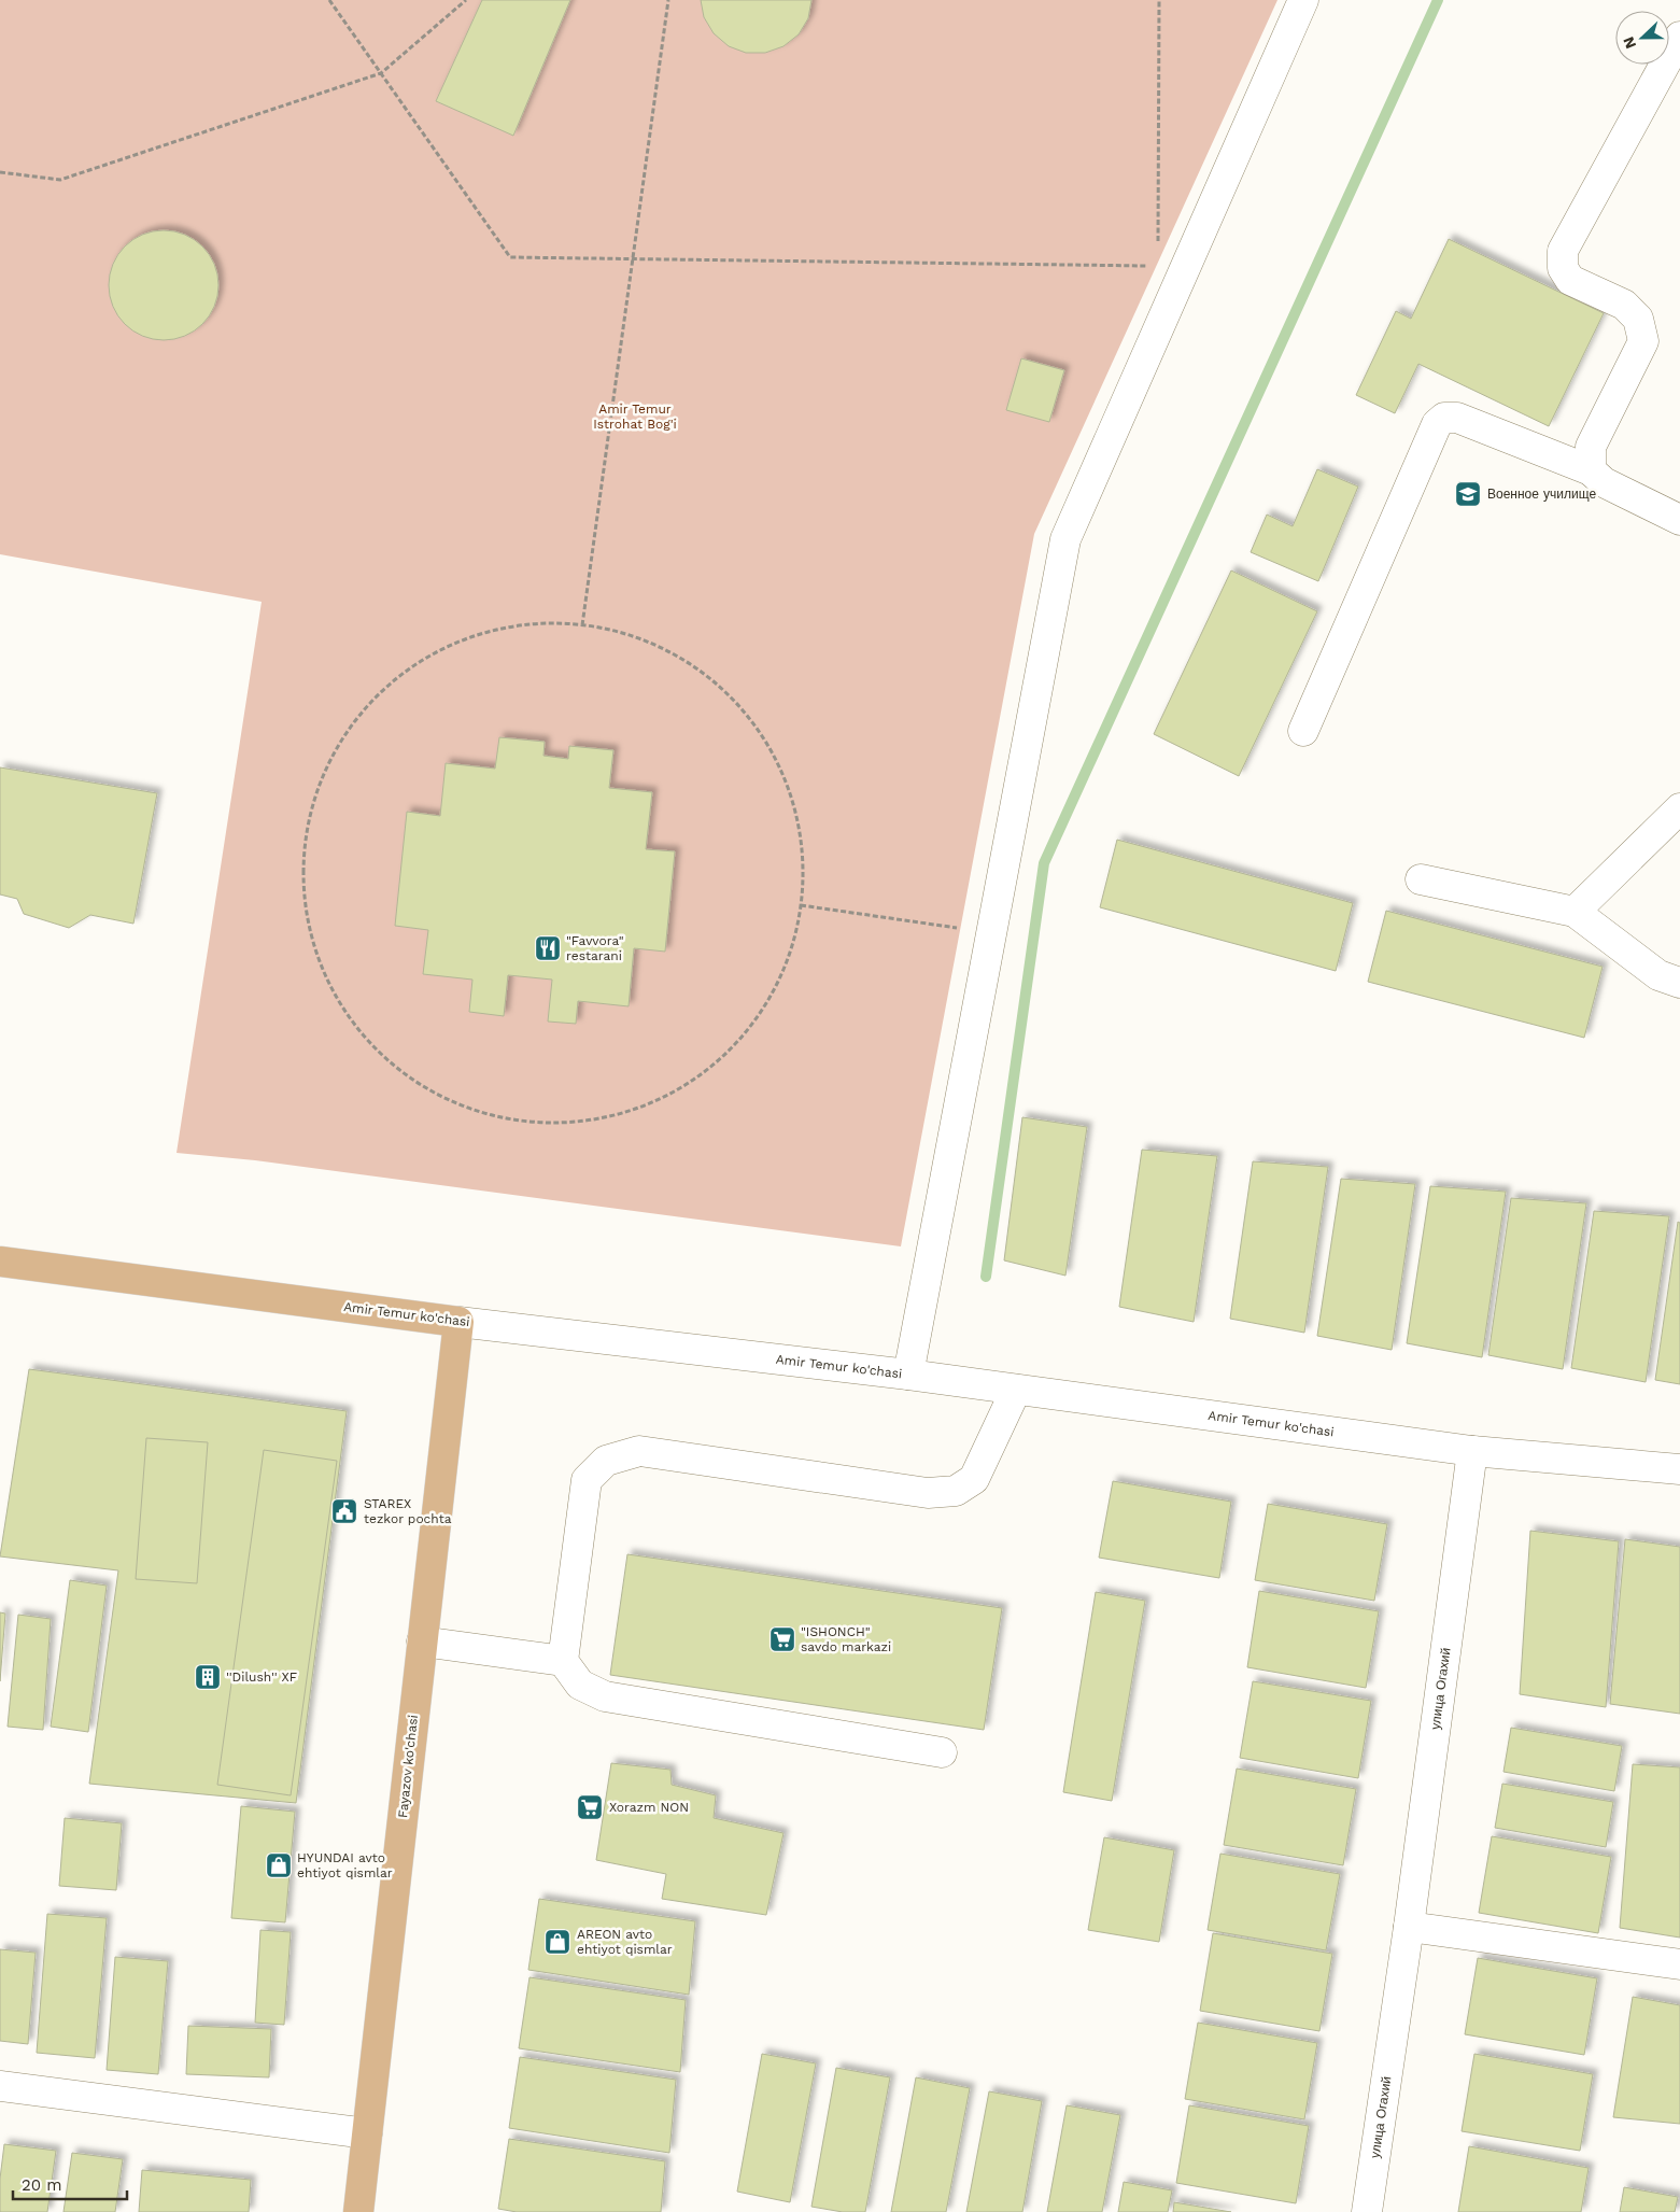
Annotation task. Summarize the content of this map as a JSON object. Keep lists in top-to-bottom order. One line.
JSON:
{"streets":{"main road":["Amir Temur ko'chasi","Fayazov ko'chasi"],"street":["улица Огахий"]},"crossings":[["Amir Temur ko'chasi","улица Огахий"],["Amir Temur ko'chasi","Fayazov ko'chasi"]],"parks":["Amir Temur Istrohat Bog'i"],"places":{"school or university":["Военное училище"],"restaurant":["\"Favvora\" restarani"],"public building":["STAREX tezkor pochta"],"supermarket":["\"ISHONCH\" savdo markazi","Xorazm NON"],"building":["''Dilush'' XF"],"shop":["HYUNDAI avto ehtiyot qismlar","AREON avto ehtiyot qismlar"]},"scale_bar":"20 m","north":"left"}
